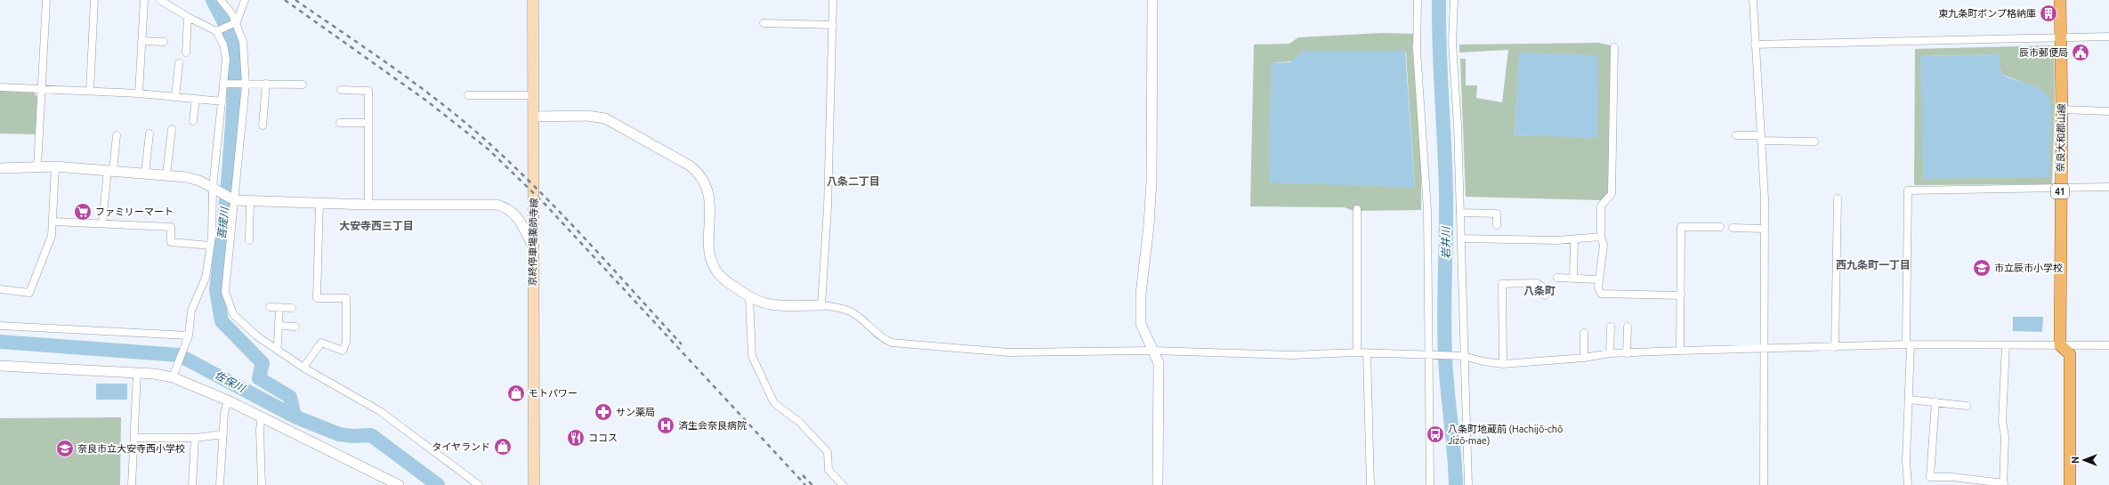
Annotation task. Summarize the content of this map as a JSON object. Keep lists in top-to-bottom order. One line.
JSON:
{"streets":{"main road":["奈良大和郡山線","41","京終停車場薬師寺線"]},"districts":["八条二丁目","大安寺西三丁目","西九条町一丁目","八条町"],"water":["菩提川","岩井川","佐保川"],"places":{"building":["東九条町ポンプ格納庫"],"public building":["辰市郵便局"],"supermarket":["ファミリーマート"],"school or university":["市立辰市小学校","奈良市立大安寺西小学校"],"shop":["モトパワー","タイヤランド"],"pharmacy":["サン薬局"],"hospital":["済生会奈良病院"],"bus stop":["八条町地蔵前 (Hachijō-chō Jizō-mae)"],"restaurant":["ココス"]},"north":"left"}
